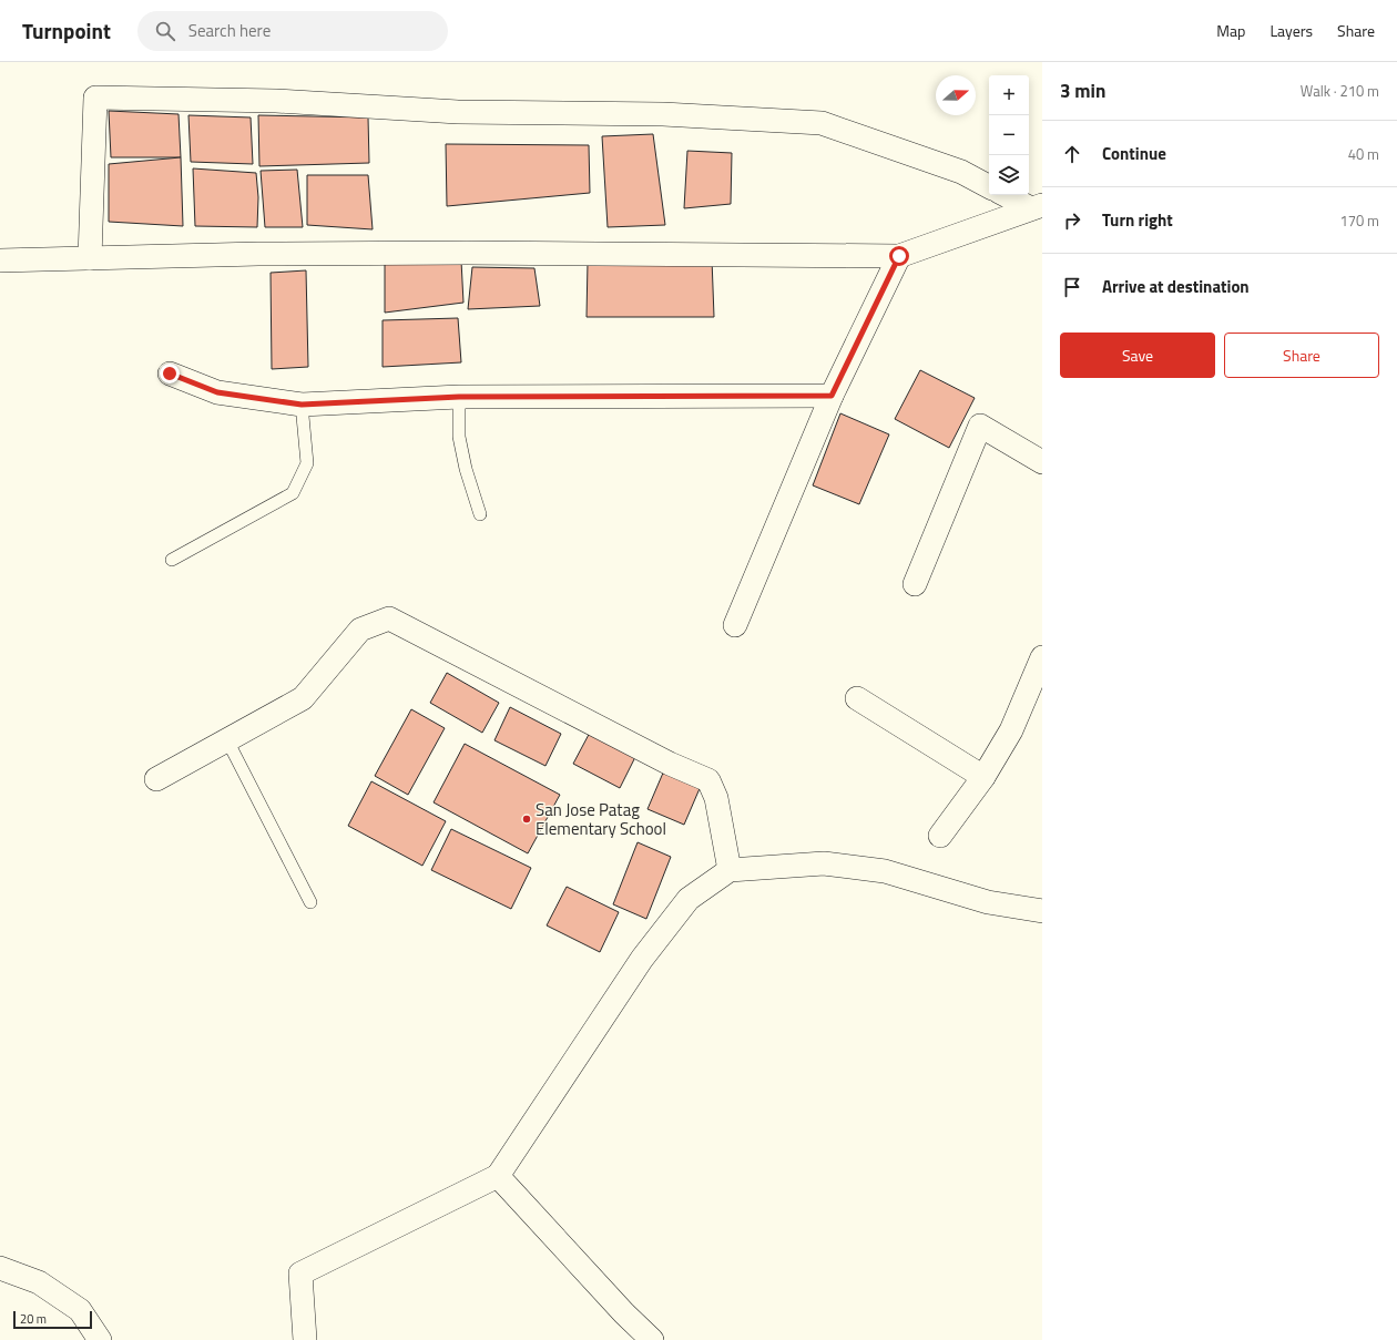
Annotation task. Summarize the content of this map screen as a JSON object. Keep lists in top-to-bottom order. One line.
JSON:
{"places":["San Jose Patag Elementary School"],"scale_bar":"20 m","north":"right","page":{"header":"Turnpoint","search":"Search here","nav":["Map","Layers","Share"],"heading":["3 min","Walk · 210 m"],"map_buttons":["+","−"],"list":[["Continue","40 m"],["Turn right","170 m"],"Arrive at destination"],"buttons":["Save","Share"],"scale":"20 m"}}
